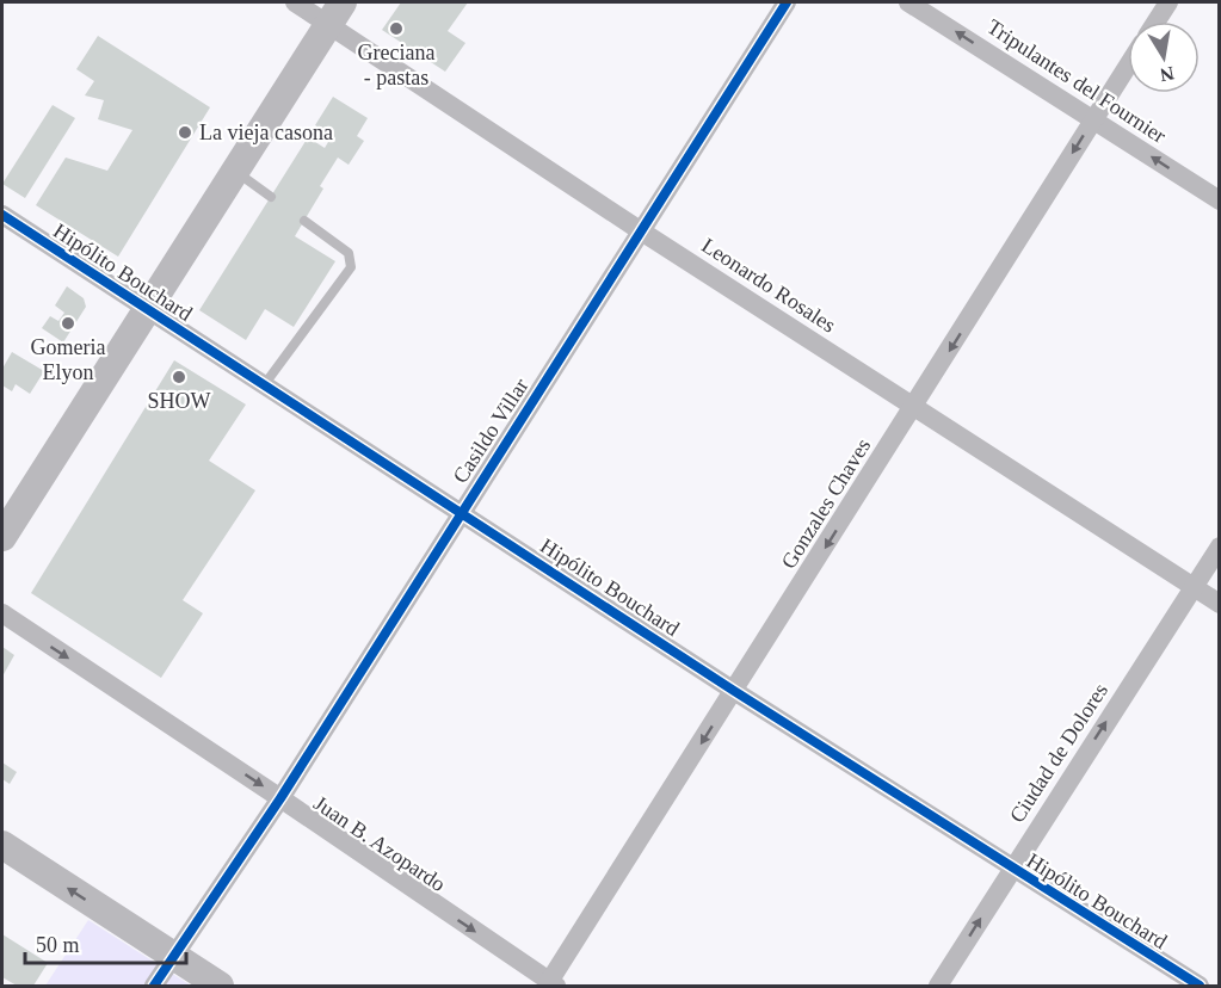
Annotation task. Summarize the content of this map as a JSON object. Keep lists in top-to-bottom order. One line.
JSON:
{"streets":{"street":["Tripulantes del Fournier","Hipólito Bouchard","Leonardo Rosales","Casildo Villar","Gonzales Chaves","Ciudad de Dolores","Juan B. Azopardo"]},"crossings":[["Tripulantes del Fournier","Gonzales Chaves"],["Hipólito Bouchard","Casildo Villar"],["Hipólito Bouchard","Gonzales Chaves"],["Hipólito Bouchard","Ciudad de Dolores"],["Leonardo Rosales","Casildo Villar"],["Leonardo Rosales","Gonzales Chaves"],["Leonardo Rosales","Ciudad de Dolores"],["Casildo Villar","Juan B. Azopardo"],["Gonzales Chaves","Juan B. Azopardo"]],"one_way":["Tripulantes del Fournier","Gonzales Chaves","Ciudad de Dolores","Juan B. Azopardo"],"places":["Greciana - pastas","La vieja casona","Gomeria Elyon","SHOW"],"scale_bar":"50 m","north":"bottom"}
